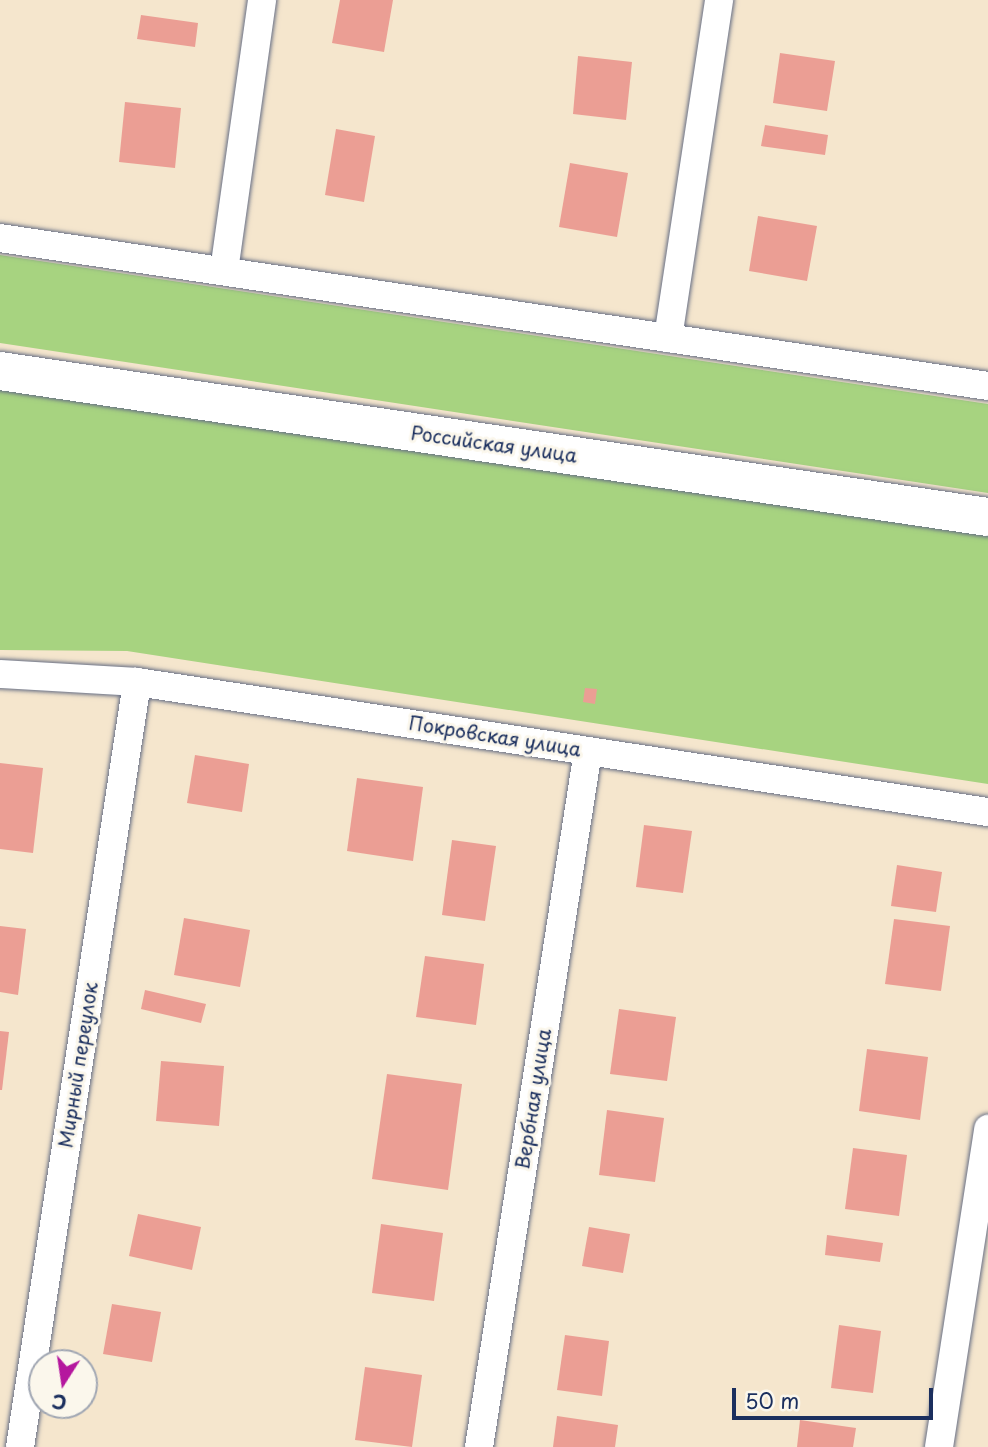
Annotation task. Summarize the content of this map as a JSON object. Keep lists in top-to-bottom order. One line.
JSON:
{"streets":{"main road":["Российская улица"],"street":["Покровская улица","Мирный переулок","Вербная улица"]},"crossings":[["Покровская улица","Мирный переулок"],["Покровская улица","Вербная улица"]],"scale_bar":"50 m","north":"bottom"}
